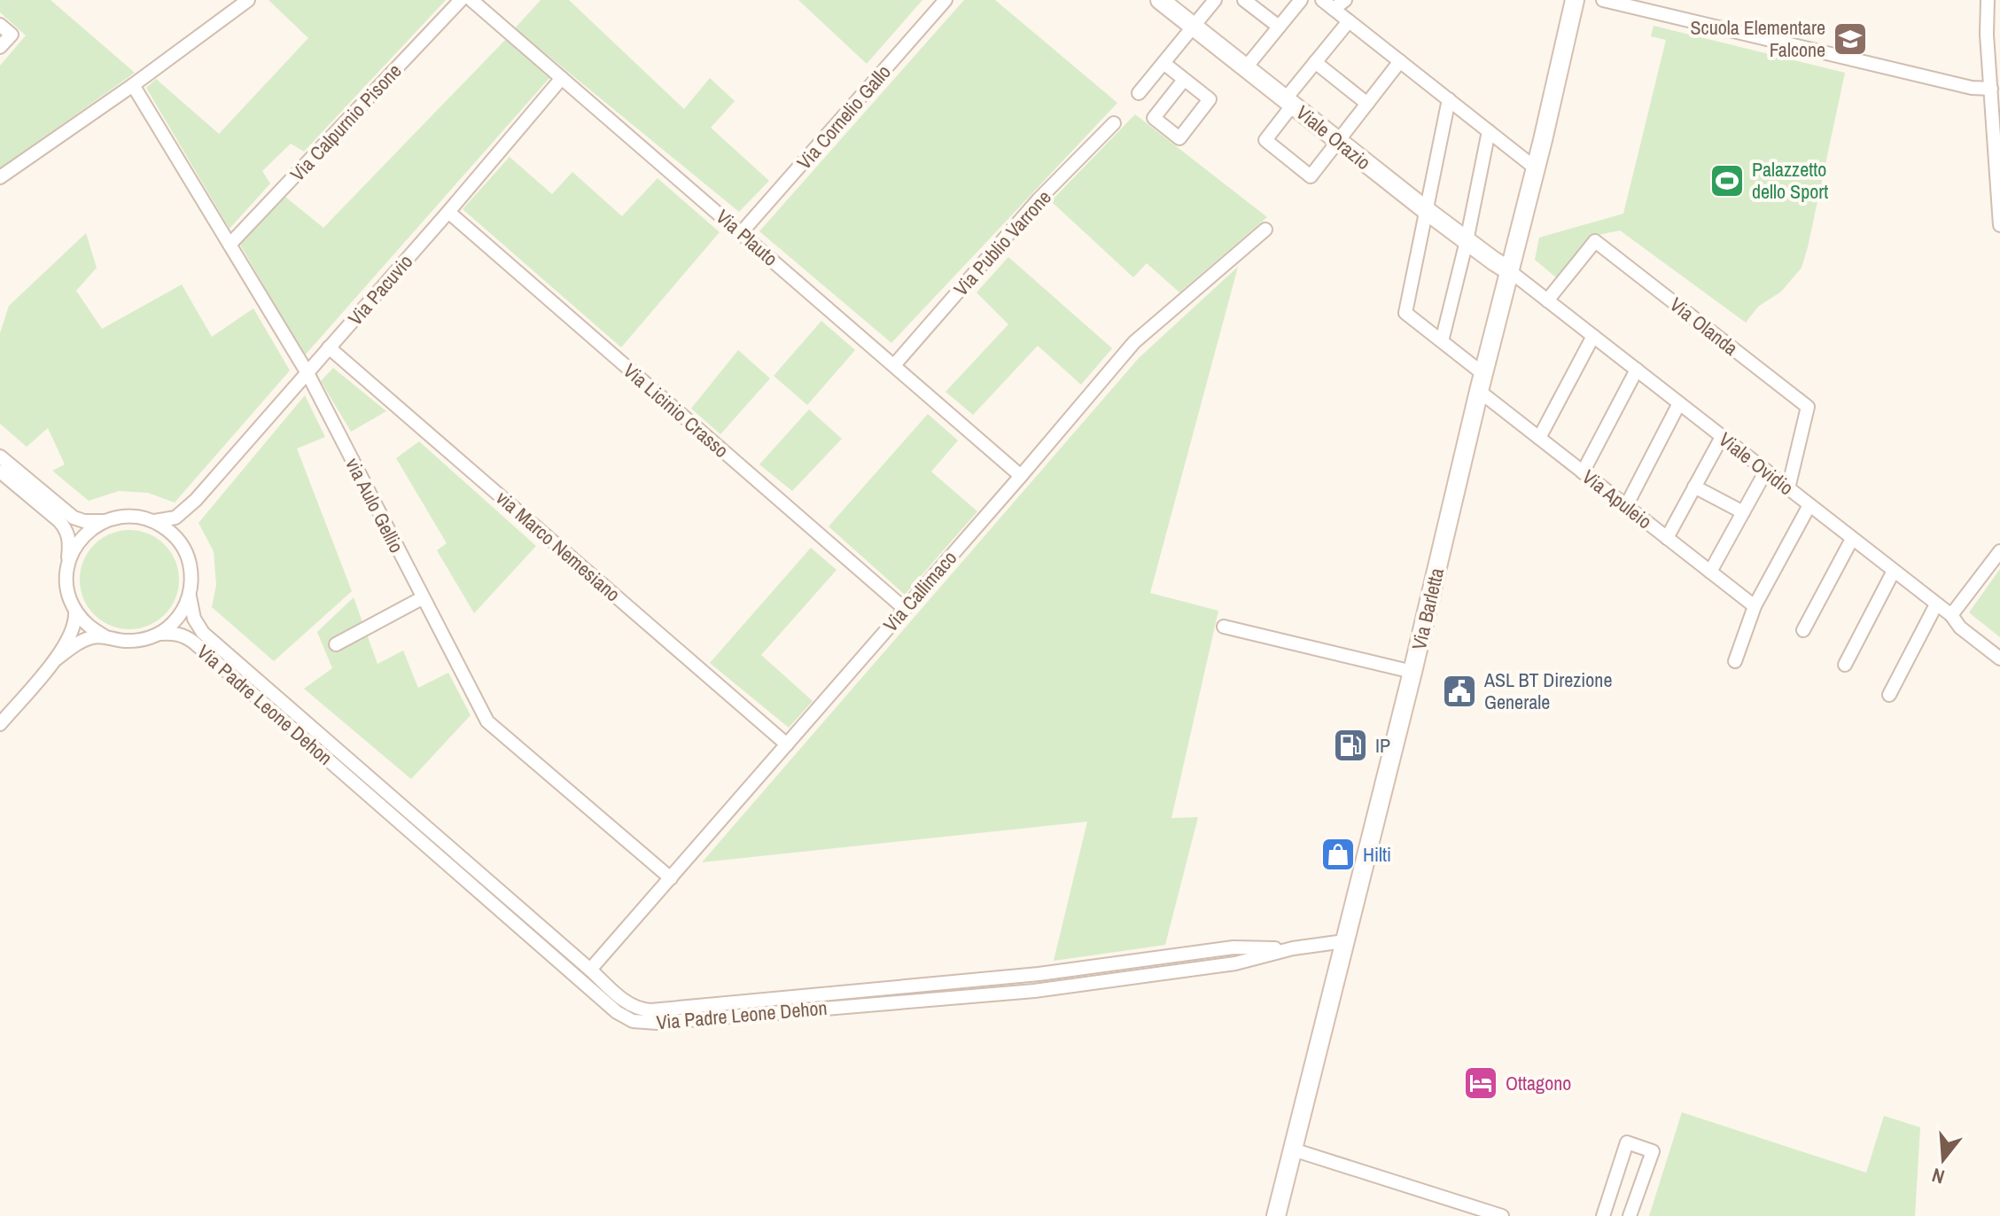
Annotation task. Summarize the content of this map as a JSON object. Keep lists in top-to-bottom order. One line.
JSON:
{"streets":{"main road":["Viale Orazio","Via Barletta"],"street":["Via Cornelio Gallo","Via Calpurnio Pisone","Via Plauto","Via Publio Varrone","Via Pacuvio","Via Olanda","Via Licinio Crasso","Viale Ovidio","Via Apuleio","via Aulo Gellio","via Marco Nemesiano","Via Callimaco","Via Padre Leone Dehon"]},"crossings":[["Via Cornelio Gallo","Via Plauto"],["Via Calpurnio Pisone","via Aulo Gellio"],["Viale Orazio","Viale Ovidio"],["Viale Orazio","Via Apuleio"],["Viale Orazio","Via Barletta"],["Via Plauto","Via Publio Varrone"],["Via Plauto","Via Pacuvio"],["Via Plauto","Via Callimaco"],["Via Pacuvio","Via Licinio Crasso"],["Via Pacuvio","via Aulo Gellio"],["Via Pacuvio","via Marco Nemesiano"],["Via Pacuvio","Via Padre Leone Dehon"],["Via Olanda","Viale Ovidio"],["Via Licinio Crasso","Via Callimaco"],["Viale Ovidio","Via Barletta"],["Via Apuleio","Via Barletta"],["via Aulo Gellio","Via Callimaco"],["via Marco Nemesiano","Via Callimaco"],["Via Callimaco","Via Padre Leone Dehon"],["Via Barletta","Via Padre Leone Dehon"]],"places":{"school or university":["Scuola Elementare Falcone"],"sports":["Palazzetto dello Sport"],"public building":["ASL BT Direzione Generale"],"fuel station":["IP"],"shop":["Hilti"],"hotel":["Ottagono"]},"north":"bottom"}
